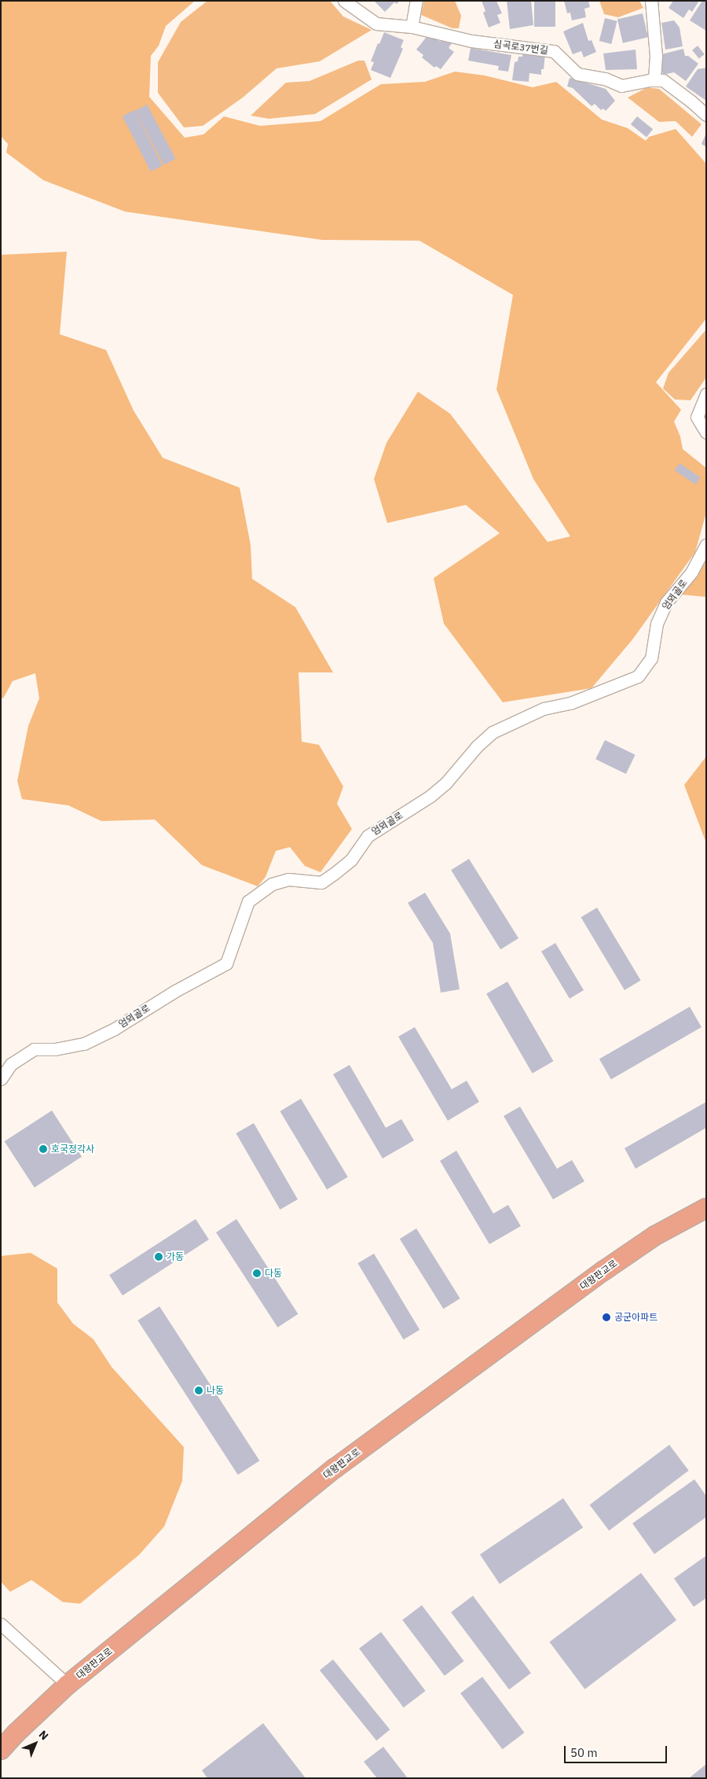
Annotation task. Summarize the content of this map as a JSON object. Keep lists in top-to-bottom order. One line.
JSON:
{"streets":{"main road":["대왕판교로"],"street":["심곡로37번길","엄뫼골로"]},"places":["호국정각사","가동","다동","공군아파트","나동"],"scale_bar":"50 m","north":"top right"}
